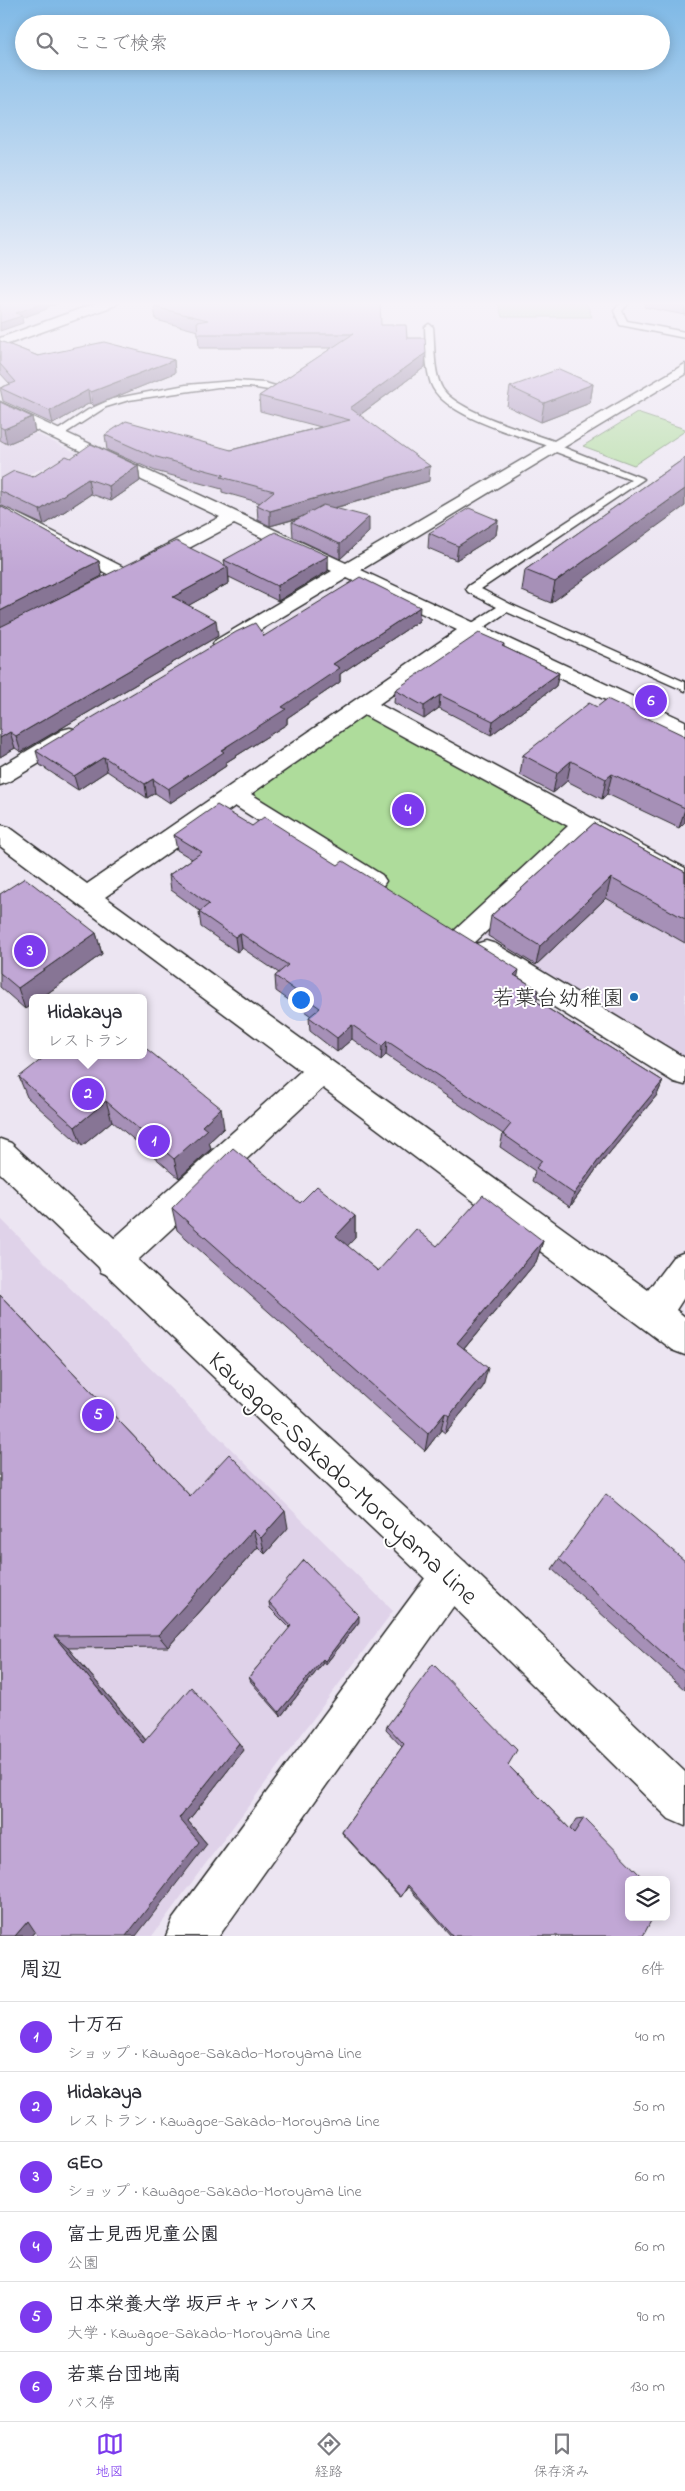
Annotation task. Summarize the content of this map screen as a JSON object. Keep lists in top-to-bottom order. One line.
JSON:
{"streets":{"street":["Kawagoe-Sakado-Moroyama Line"]},"places":["若葉台幼稚園"],"page":{"search":"ここで検索","pins":["6","4","3","2","1","5"],"popup":["Hidakaya","レストラン"],"heading":["周辺","6件"],"list":[{"mark":"1","name":"十万石","note":"ショップ · Kawagoe-Sakado-Moroyama Line","value":"40 m"},{"mark":"2","name":"Hidakaya","note":"レストラン · Kawagoe-Sakado-Moroyama Line","value":"50 m"},{"mark":"3","name":"GEO","note":"ショップ · Kawagoe-Sakado-Moroyama Line","value":"60 m"},{"mark":"4","name":"富士見西児童公園","note":"公園","value":"60 m"},{"mark":"5","name":"日本栄養大学 坂戸キャンパス","note":"大学 · Kawagoe-Sakado-Moroyama Line","value":"90 m"},{"mark":"6","name":"若葉台団地南","note":"バス停","value":"130 m"}],"nav":["地図","経路","保存済み"]}}
